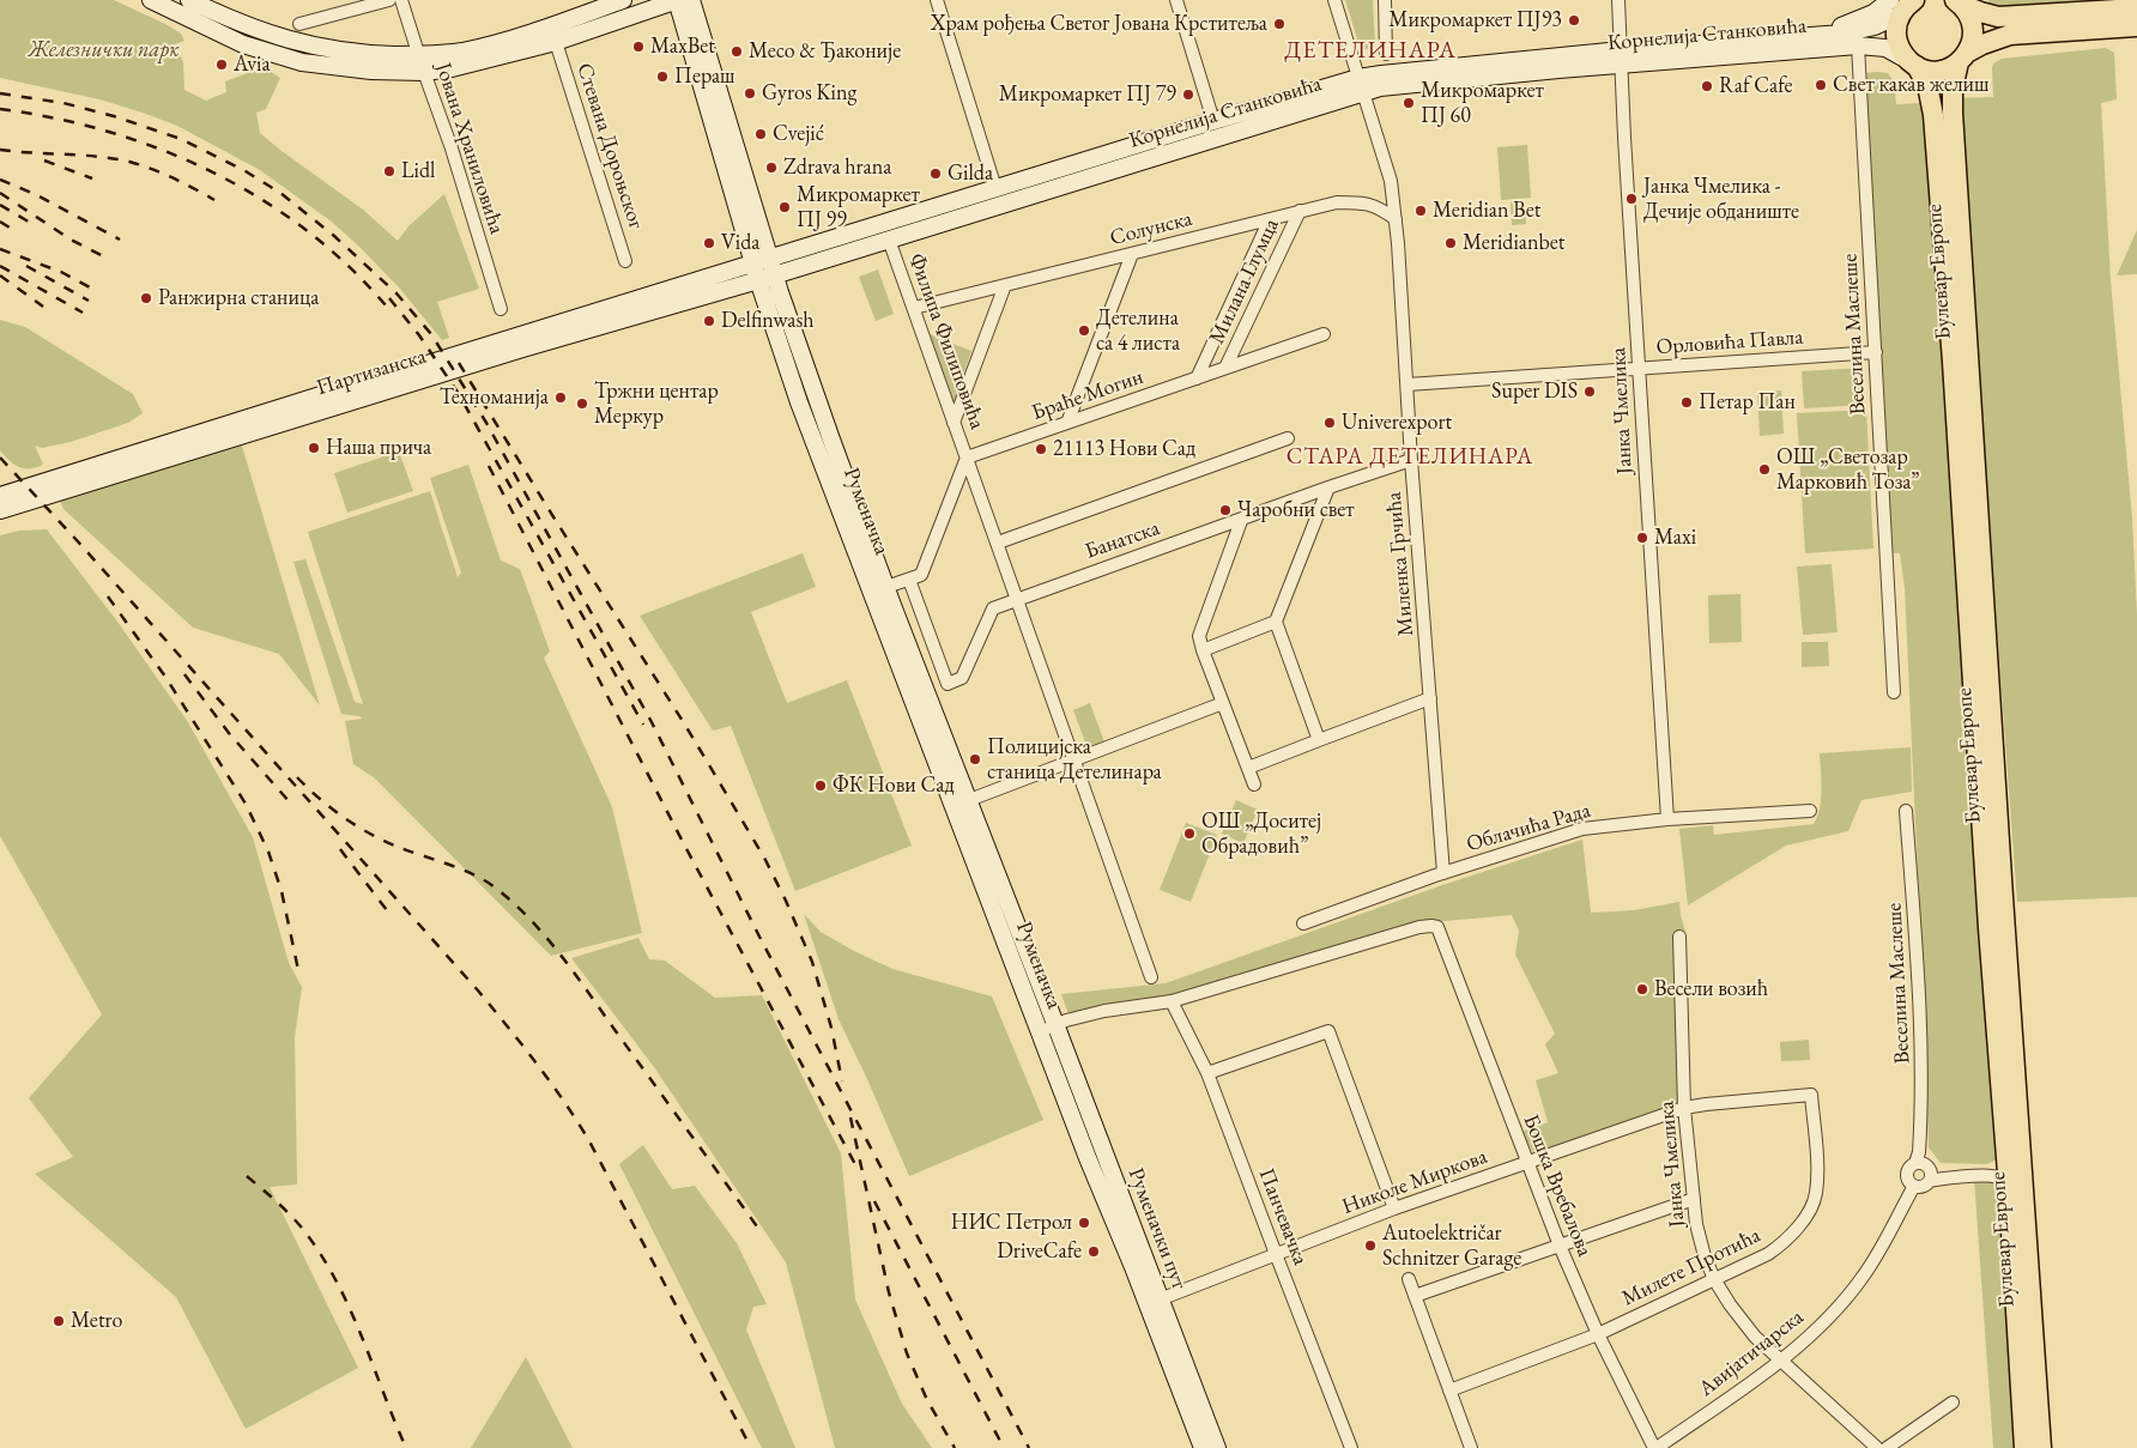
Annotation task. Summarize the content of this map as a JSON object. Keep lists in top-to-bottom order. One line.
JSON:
{"streets":{"main road":["Корнелија Станковића","Булевар Европе","Партизанска","Руменачка","Руменачки пут"],"street":["Стевана Дороњског","Јована Храниловића","Солунска","Милана Глумца","Веселина Маслеше","Филипа Филиповића","Орловића Павла","Браће Могин","Јанка Чмелика","Банатска","Миленка Грчића","Облачића Рада","Николе Миркова","Бошка Вребалова","Панчевачка","Милете Протића","Авијатичарска"]},"crossings":[["Корнелија Станковића","Булевар Европе"],["Корнелија Станковића","Веселина Маслеше"],["Корнелија Станковића","Филипа Филиповића"],["Корнелија Станковића","Партизанска"],["Корнелија Станковића","Јанка Чмелика"],["Корнелија Станковића","Руменачка"],["Корнелија Станковића","Миленка Грчића"],["Солунска","Милана Глумца"],["Солунска","Филипа Филиповића"],["Солунска","Миленка Грчића"],["Милана Глумца","Браће Могин"],["Веселина Маслеше","Орловића Павла"],["Веселина Маслеше","Авијатичарска"],["Филипа Филиповића","Браће Могин"],["Филипа Филиповића","Банатска"],["Орловића Павла","Јанка Чмелика"],["Орловића Павла","Миленка Грчића"],["Партизанска","Руменачка"],["Јанка Чмелика","Облачића Рада"],["Јанка Чмелика","Николе Миркова"],["Јанка Чмелика","Милете Протића"],["Јанка Чмелика","Авијатичарска"],["Руменачка","Руменачки пут"],["Банатска","Миленка Грчића"],["Миленка Грчића","Облачића Рада"],["Николе Миркова","Бошка Вребалова"],["Николе Миркова","Панчевачка"],["Николе Миркова","Руменачки пут"],["Николе Миркова","Милете Протића"],["Бошка Вребалова","Панчевачка"],["Бошка Вребалова","Милете Протића"],["Бошка Вребалова","Авијатичарска"]],"districts":["ДЕТЕЛИНАРА","СТАРА ДЕТЕЛИНАРА"],"parks":["Железнички парк"],"places":["Микромаркет ПЈ93","Храм рођења Светог Јована Крститеља","MaxBet","Месо & Ђаконије","Avia","Пераш","Свет какав желиш","Raf Cafe","Gyros King","Микромаркет ПЈ 79","Микромаркет ПЈ 60","Cvejić","Zdrava hrana","Lidl","Gilda","Јанка Чмелика - Дечије обданиште","Микромаркет ПЈ 99","Meridian Bet","Vida","Meridianbet","Ранжирна станица","Delfinwash","Детелина са 4 листа","Super DIS","Техноманија","Петар Пан","Тржни центар Меркур","Univerexport","Наша прича","21113 Нови Сад","ОШ „Светозар Марковић Тоза”","Чаробни свет","Maxi","Полицијска станица Детелинара","ФК Нови Сад","ОШ „Доситеј Обрадовић”","Весели возић","НИС Петрол","Autoelektričar Schnitzer Garage","DriveCafe","Metro"]}
